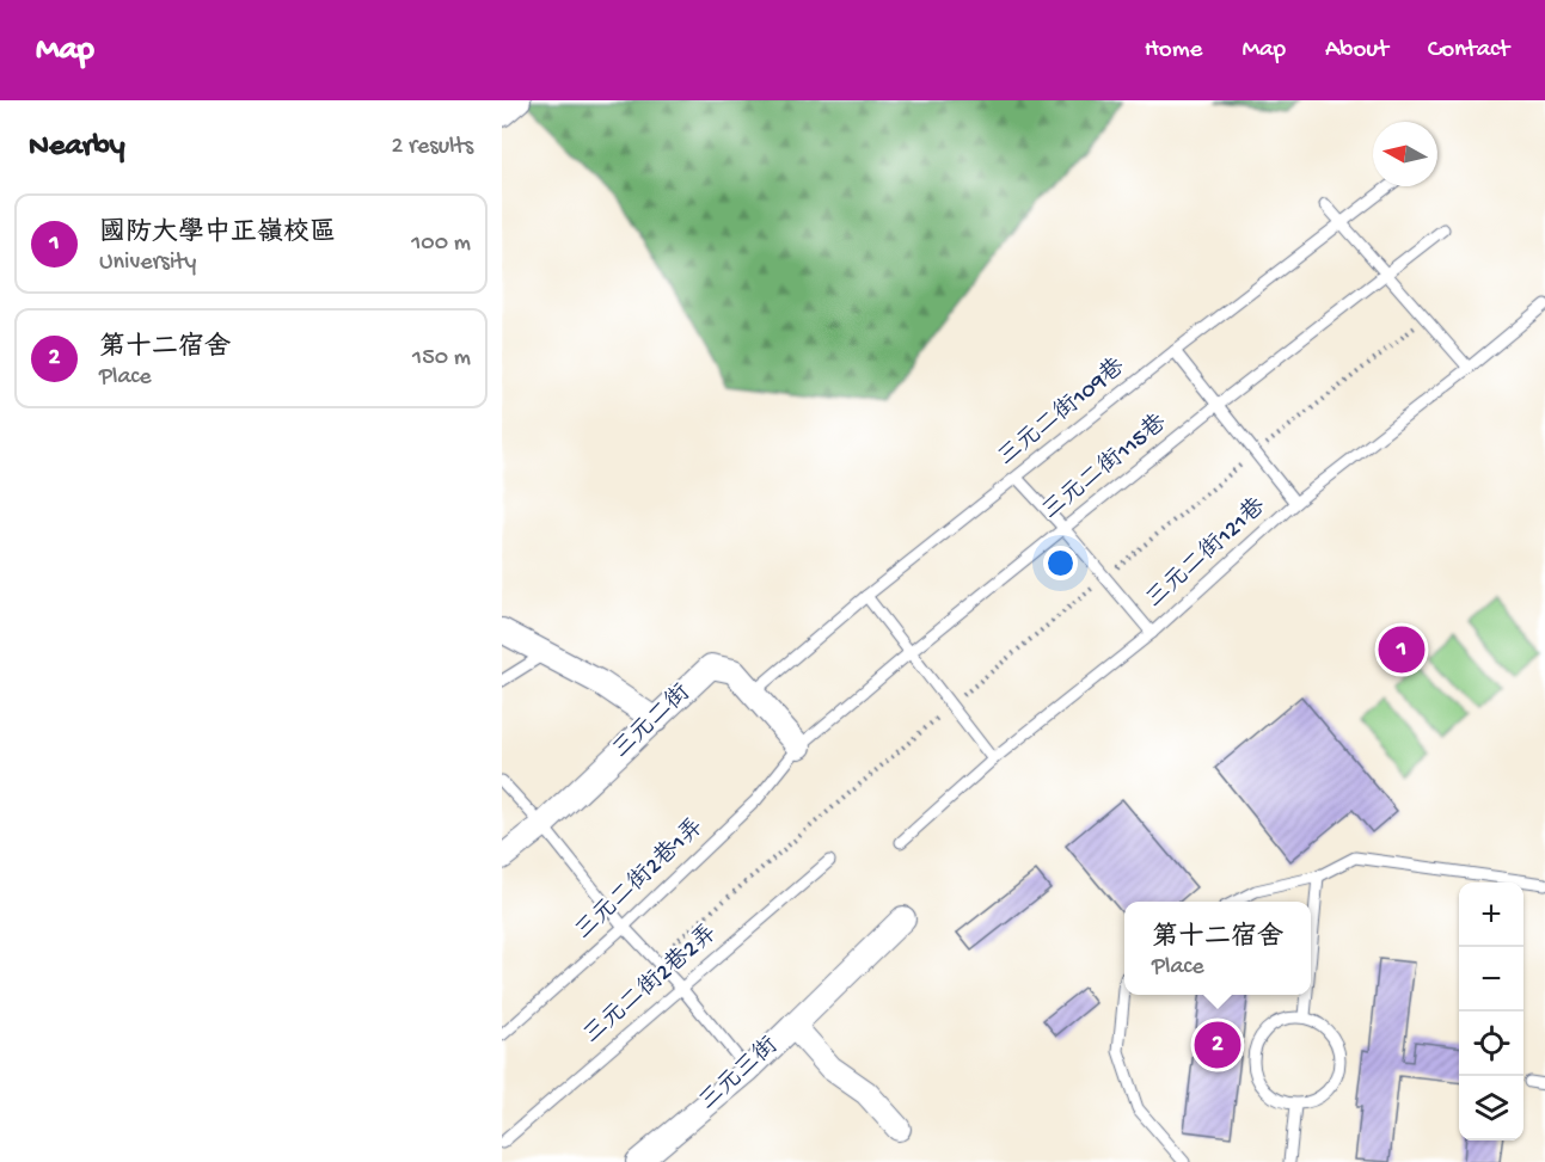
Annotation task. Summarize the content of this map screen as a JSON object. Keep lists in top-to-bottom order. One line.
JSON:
{"streets":{"street":["三元二街","三元三街"],"lane":["三元二街109巷","三元二街115巷","三元二街121巷","三元二街2巷1弄","三元二街2巷2弄"]},"crossings":[["三元二街109巷","三元二街"],["三元二街115巷","三元二街"],["三元二街115巷","三元二街2巷1弄"],["三元二街","三元二街2巷1弄"]],"north":"left","page":{"header":"Map","nav":["Home","Map","About","Contact"],"heading":["Nearby","2 results"],"list":[{"mark":"1","name":"國防大學中正嶺校區","note":"University","value":"100 m"},{"mark":"2","name":"第十二宿舍","note":"Place","value":"150 m"}],"pins":["1","2"],"map_buttons":["+","−"],"popup":["第十二宿舍","Place"]}}
